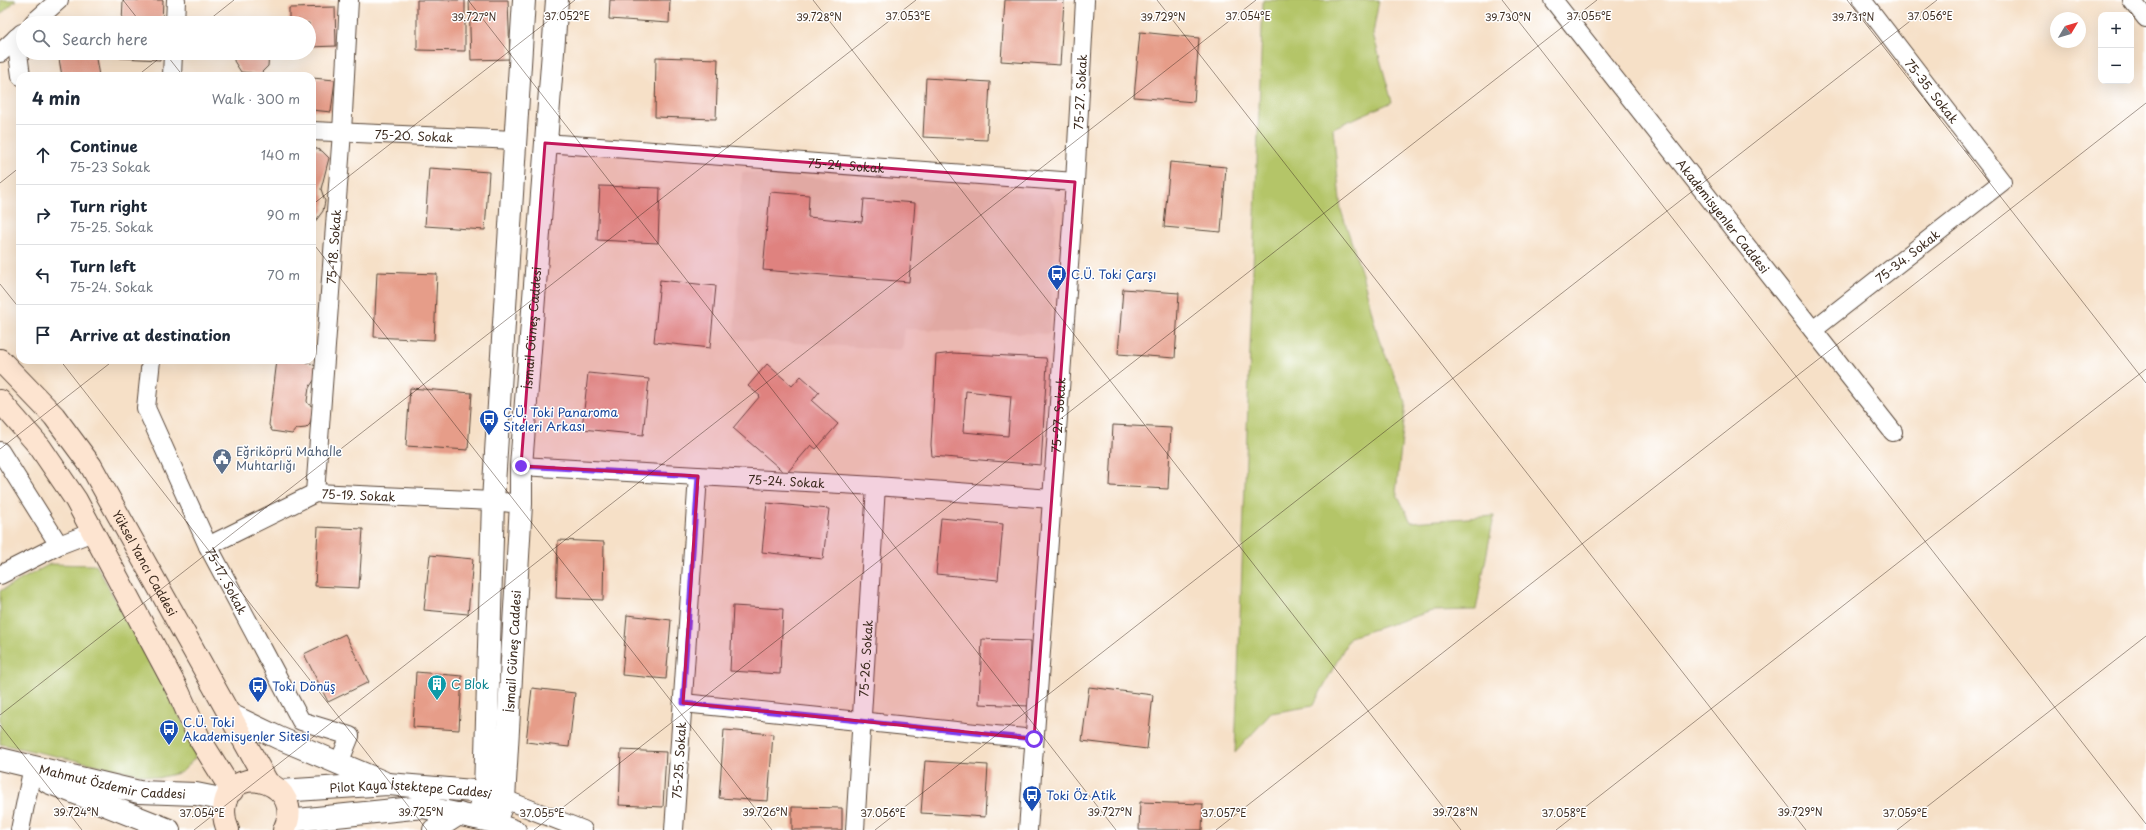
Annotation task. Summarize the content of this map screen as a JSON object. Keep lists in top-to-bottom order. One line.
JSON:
{"streets":{"main road":["Yüksel Yancı Caddesi"],"street":["75-35. Sokak","75-27. Sokak","75-20. Sokak","75-24. Sokak","Akademisyenler Caddesi","75-18. Sokak","75-34. Sokak","İsmail Güneş Caddesi","75-19. Sokak","75-17. Sokak","75-26. Sokak","75-25. Sokak","Mahmut Özdemir Caddesi","Pilot Kaya İstektepe Caddesi"]},"crossings":[["75-35. Sokak","75-34. Sokak"],["75-27. Sokak","75-24. Sokak"],["75-20. Sokak","75-18. Sokak"],["75-20. Sokak","İsmail Güneş Caddesi"],["75-24. Sokak","İsmail Güneş Caddesi"],["75-24. Sokak","75-26. Sokak"],["75-24. Sokak","75-25. Sokak"],["Akademisyenler Caddesi","75-34. Sokak"],["75-18. Sokak","75-19. Sokak"],["İsmail Güneş Caddesi","75-19. Sokak"],["İsmail Güneş Caddesi","Pilot Kaya İstektepe Caddesi"],["75-19. Sokak","75-17. Sokak"],["Yüksel Yancı Caddesi","Pilot Kaya İstektepe Caddesi"]],"places":{"bus stop":["C.Ü. Toki Çarşı","C.Ü. Toki Panaroma Siteleri Arkası","Toki Dönüş","C.Ü. Toki Akademisyenler Sitesi","Toki Öz Atik"],"public building":["Eğriköprü Mahalle Muhtarlığı"],"building":["C Blok"]},"north":"top right","page":{"map_buttons":["+","−"],"search":"Search here","heading":["4 min","Walk · 300 m"],"list":[["Continue","75-23 Sokak","140 m"],["Turn right","75-25. Sokak","90 m"],["Turn left","75-24. Sokak","70 m"],"Arrive at destination"]},"coordinates":["37.052°E","37.053°E","37.054°E","37.055°E","37.056°E","39.727°N","39.728°N","39.729°N","39.730°N","39.731°N","39.724°N","39.725°N","39.726°N","37.057°E","37.058°E","37.059°E"]}
